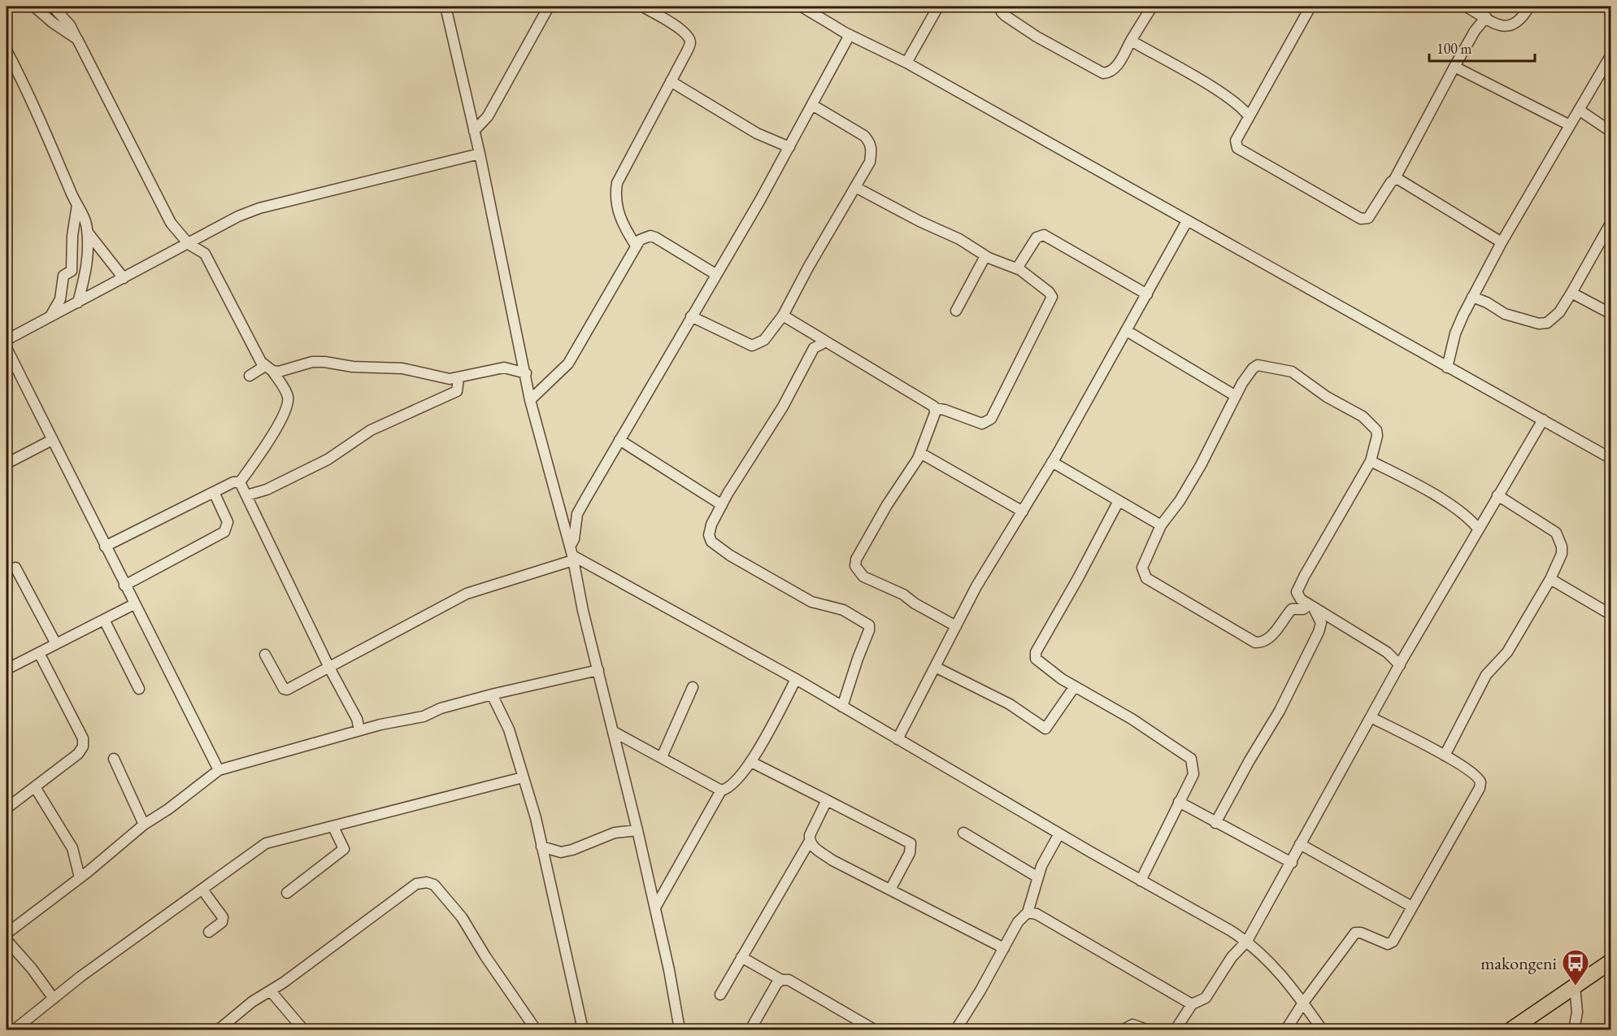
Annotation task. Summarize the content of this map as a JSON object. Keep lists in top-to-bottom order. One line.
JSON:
{"places":{"bus stop":["makongeni"]},"scale_bar":"100 m"}
